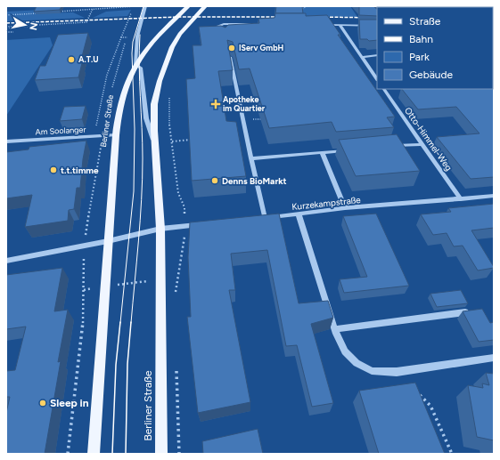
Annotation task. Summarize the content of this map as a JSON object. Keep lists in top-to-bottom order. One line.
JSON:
{"streets":{"main road":["Berliner Straße"],"street":["Am Soolanger","Otto-Himmel-Weg","Kurzekampstraße"]},"crossings":[["Berliner Straße","Am Soolanger"],["Otto-Himmel-Weg","Kurzekampstraße"]],"places":{"other":["IServ GmbH","A.T.U","t.t.timme","Denns BioMarkt","Sleep in"],"health":["Apotheke im Quartier"]},"legend":["Straße","Bahn","Park","Gebäude"],"north":"right"}
